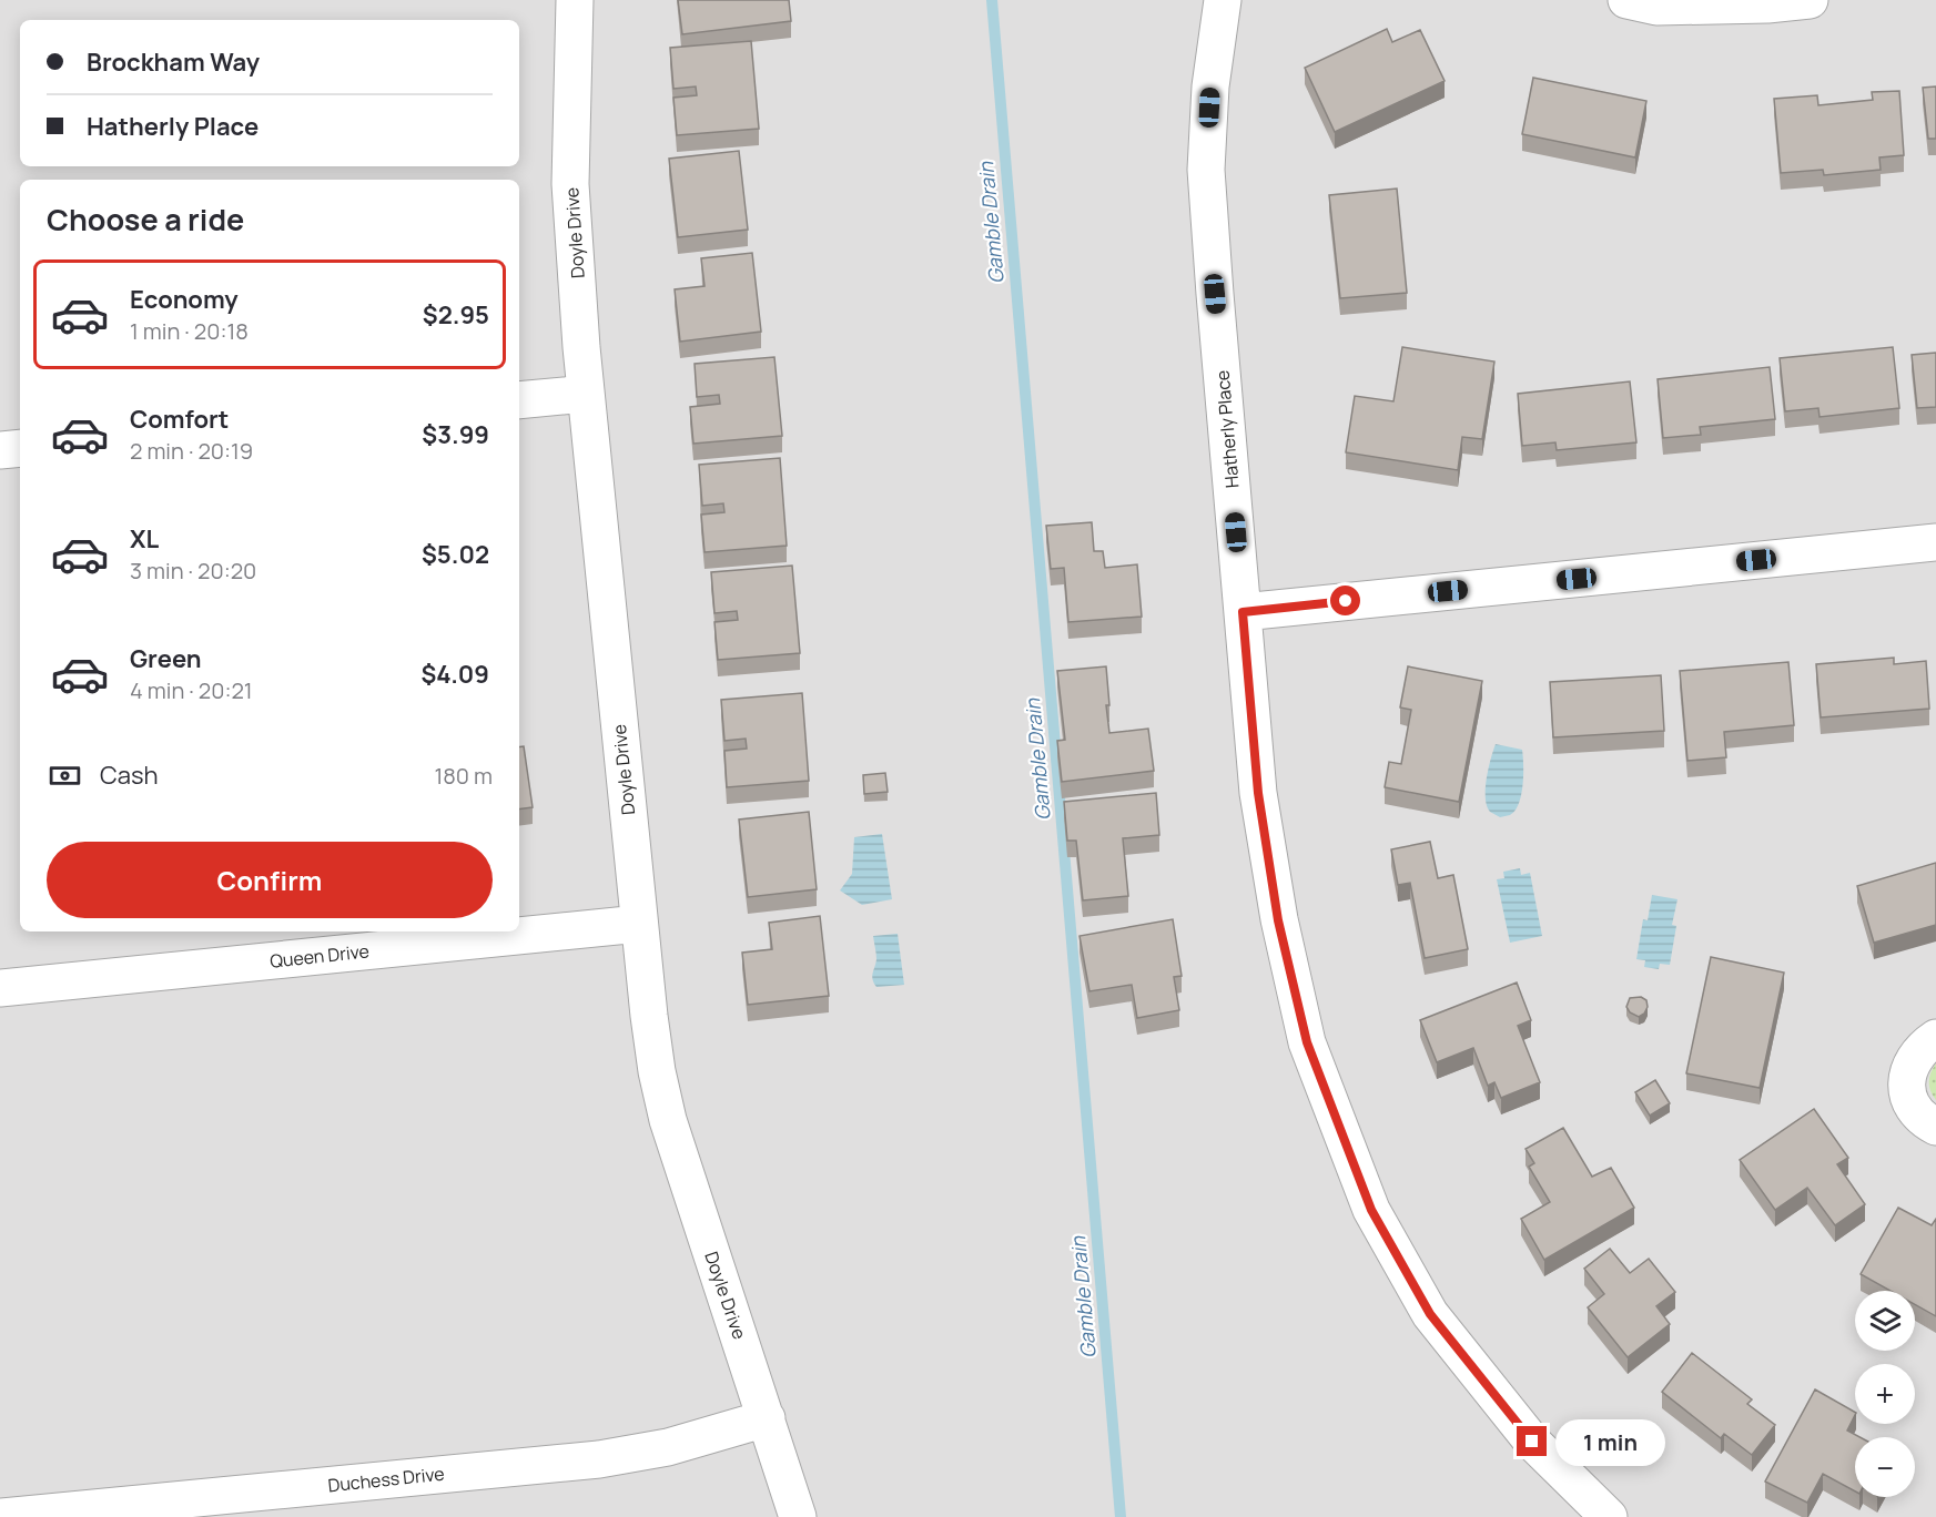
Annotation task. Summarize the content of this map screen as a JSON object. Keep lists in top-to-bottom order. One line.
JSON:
{"streets":{"street":["Doyle Drive","Hatherly Place","Queen Drive","Duchess Drive"]},"crossings":[["Doyle Drive","Queen Drive"],["Doyle Drive","Duchess Drive"]],"water":["Gamble Drain"],"page":{"banner":["Brockham Way","Hatherly Place"],"heading":"Choose a ride","list":[{"name":"Economy","note":"1 min · 20:18","value":"$2.95"},{"name":"Comfort","note":"2 min · 20:19","value":"$3.99"},{"name":"XL","note":"3 min · 20:20","value":"$5.02"},{"name":"Green","note":"4 min · 20:21","value":"$4.09"}],"pay":["Cash","180 m"],"buttons":"Confirm","map_buttons":["+","−"],"bubble":"1 min"}}
